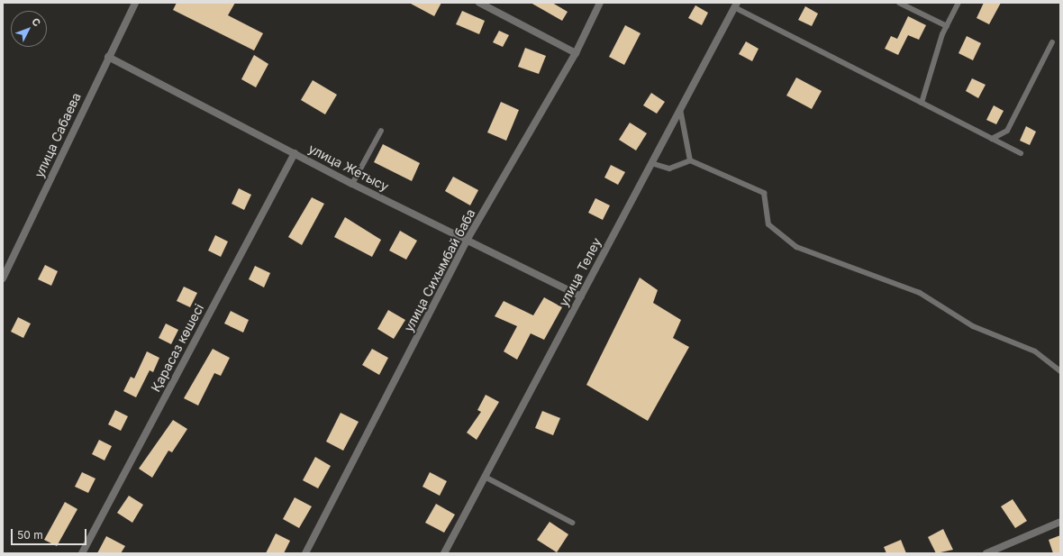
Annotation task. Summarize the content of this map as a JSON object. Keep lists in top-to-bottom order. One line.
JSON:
{"streets":{"street":["улица Сабаева","улица Жетысу","улица Сихымбай баба","улица Телеу","Қарасаз көшесі"]},"crossings":[["улица Сабаева","улица Жетысу"],["улица Жетысу","улица Сихымбай баба"],["улица Жетысу","улица Телеу"],["улица Жетысу","Қарасаз көшесі"]],"scale_bar":"50 m","north":"top right"}
